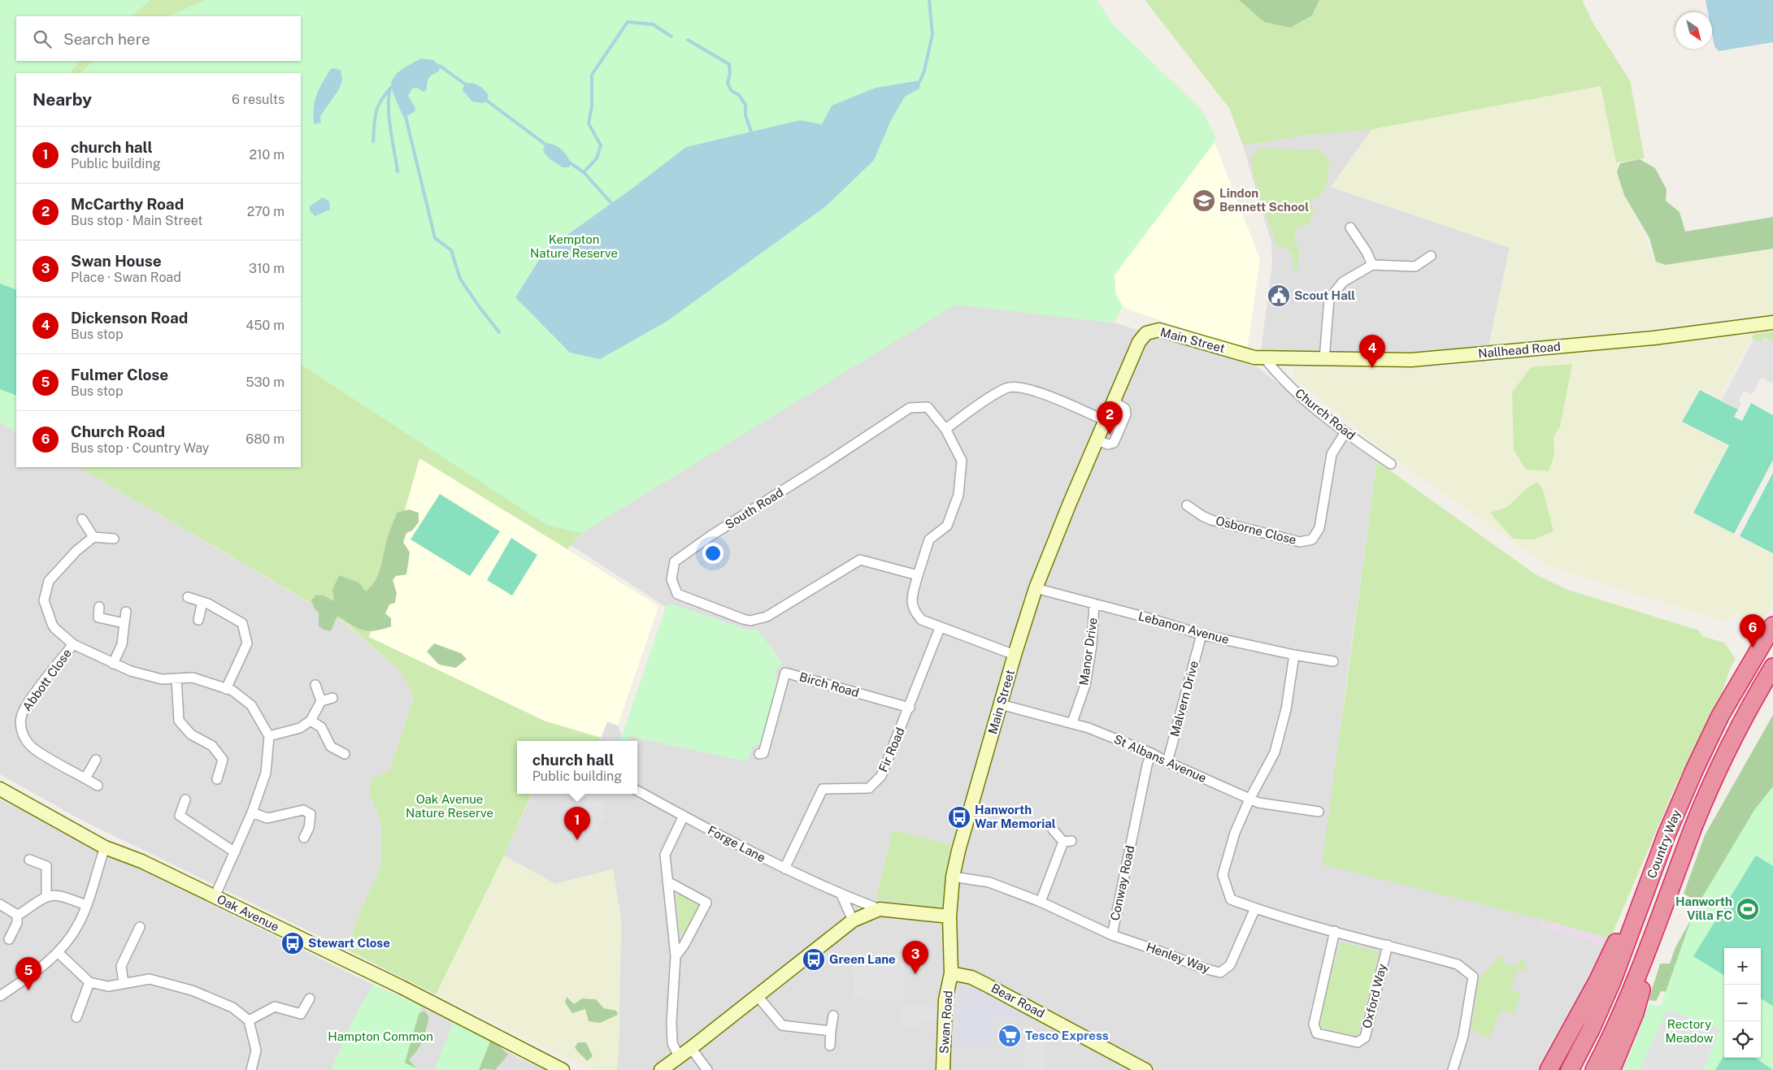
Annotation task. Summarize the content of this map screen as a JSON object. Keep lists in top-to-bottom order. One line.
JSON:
{"streets":{"highway":["Country Way"],"street":["Main Street","Nallhead Road","Church Road","South Road","Osborne Close","Lebanon Avenue","Manor Drive","Abbott Close","Birch Road","Malvern Drive","Fir Road","St Albans Avenue","Forge Lane","Conway Road","Oak Avenue","Henley Way","Oxford Way","Bear Road","Swan Road"]},"crossings":[["Main Street","Nallhead Road"],["Main Street","Church Road"],["Main Street","South Road"],["Main Street","Lebanon Avenue"],["Main Street","St Albans Avenue"],["Main Street","Conway Road"],["Main Street","Bear Road"],["Main Street","Swan Road"],["Nallhead Road","Church Road"],["Church Road","Osborne Close"],["South Road","Fir Road"],["Lebanon Avenue","Manor Drive"],["Lebanon Avenue","Malvern Drive"],["Manor Drive","St Albans Avenue"],["Birch Road","Fir Road"],["Malvern Drive","St Albans Avenue"],["Fir Road","Forge Lane"],["St Albans Avenue","Conway Road"],["Conway Road","Henley Way"],["Bear Road","Swan Road"]],"parks":["Kempton Nature Reserve","Oak Avenue Nature Reserve","Rectory Meadow","Hampton Common"],"places":{"school or university":["Lindon Bennett School"],"public building":["Scout Hall"],"bus stop":["Hanworth War Memorial","Stewart Close","Green Lane"],"sports":["Hanworth Villa FC"],"supermarket":["Tesco Express"]},"north":"bottom right","page":{"search":"Search here","heading":["Nearby","6 results"],"list":[{"mark":"1","name":"church hall","note":"Public building","value":"210 m"},{"mark":"2","name":"McCarthy Road","note":"Bus stop · Main Street","value":"270 m"},{"mark":"3","name":"Swan House","note":"Place · Swan Road","value":"310 m"},{"mark":"4","name":"Dickenson Road","note":"Bus stop","value":"450 m"},{"mark":"5","name":"Fulmer Close","note":"Bus stop","value":"530 m"},{"mark":"6","name":"Church Road","note":"Bus stop · Country Way","value":"680 m"}],"pins":["4","2","6","1","3","5"],"popup":["church hall","Public building"],"map_buttons":["+","−"]}}
